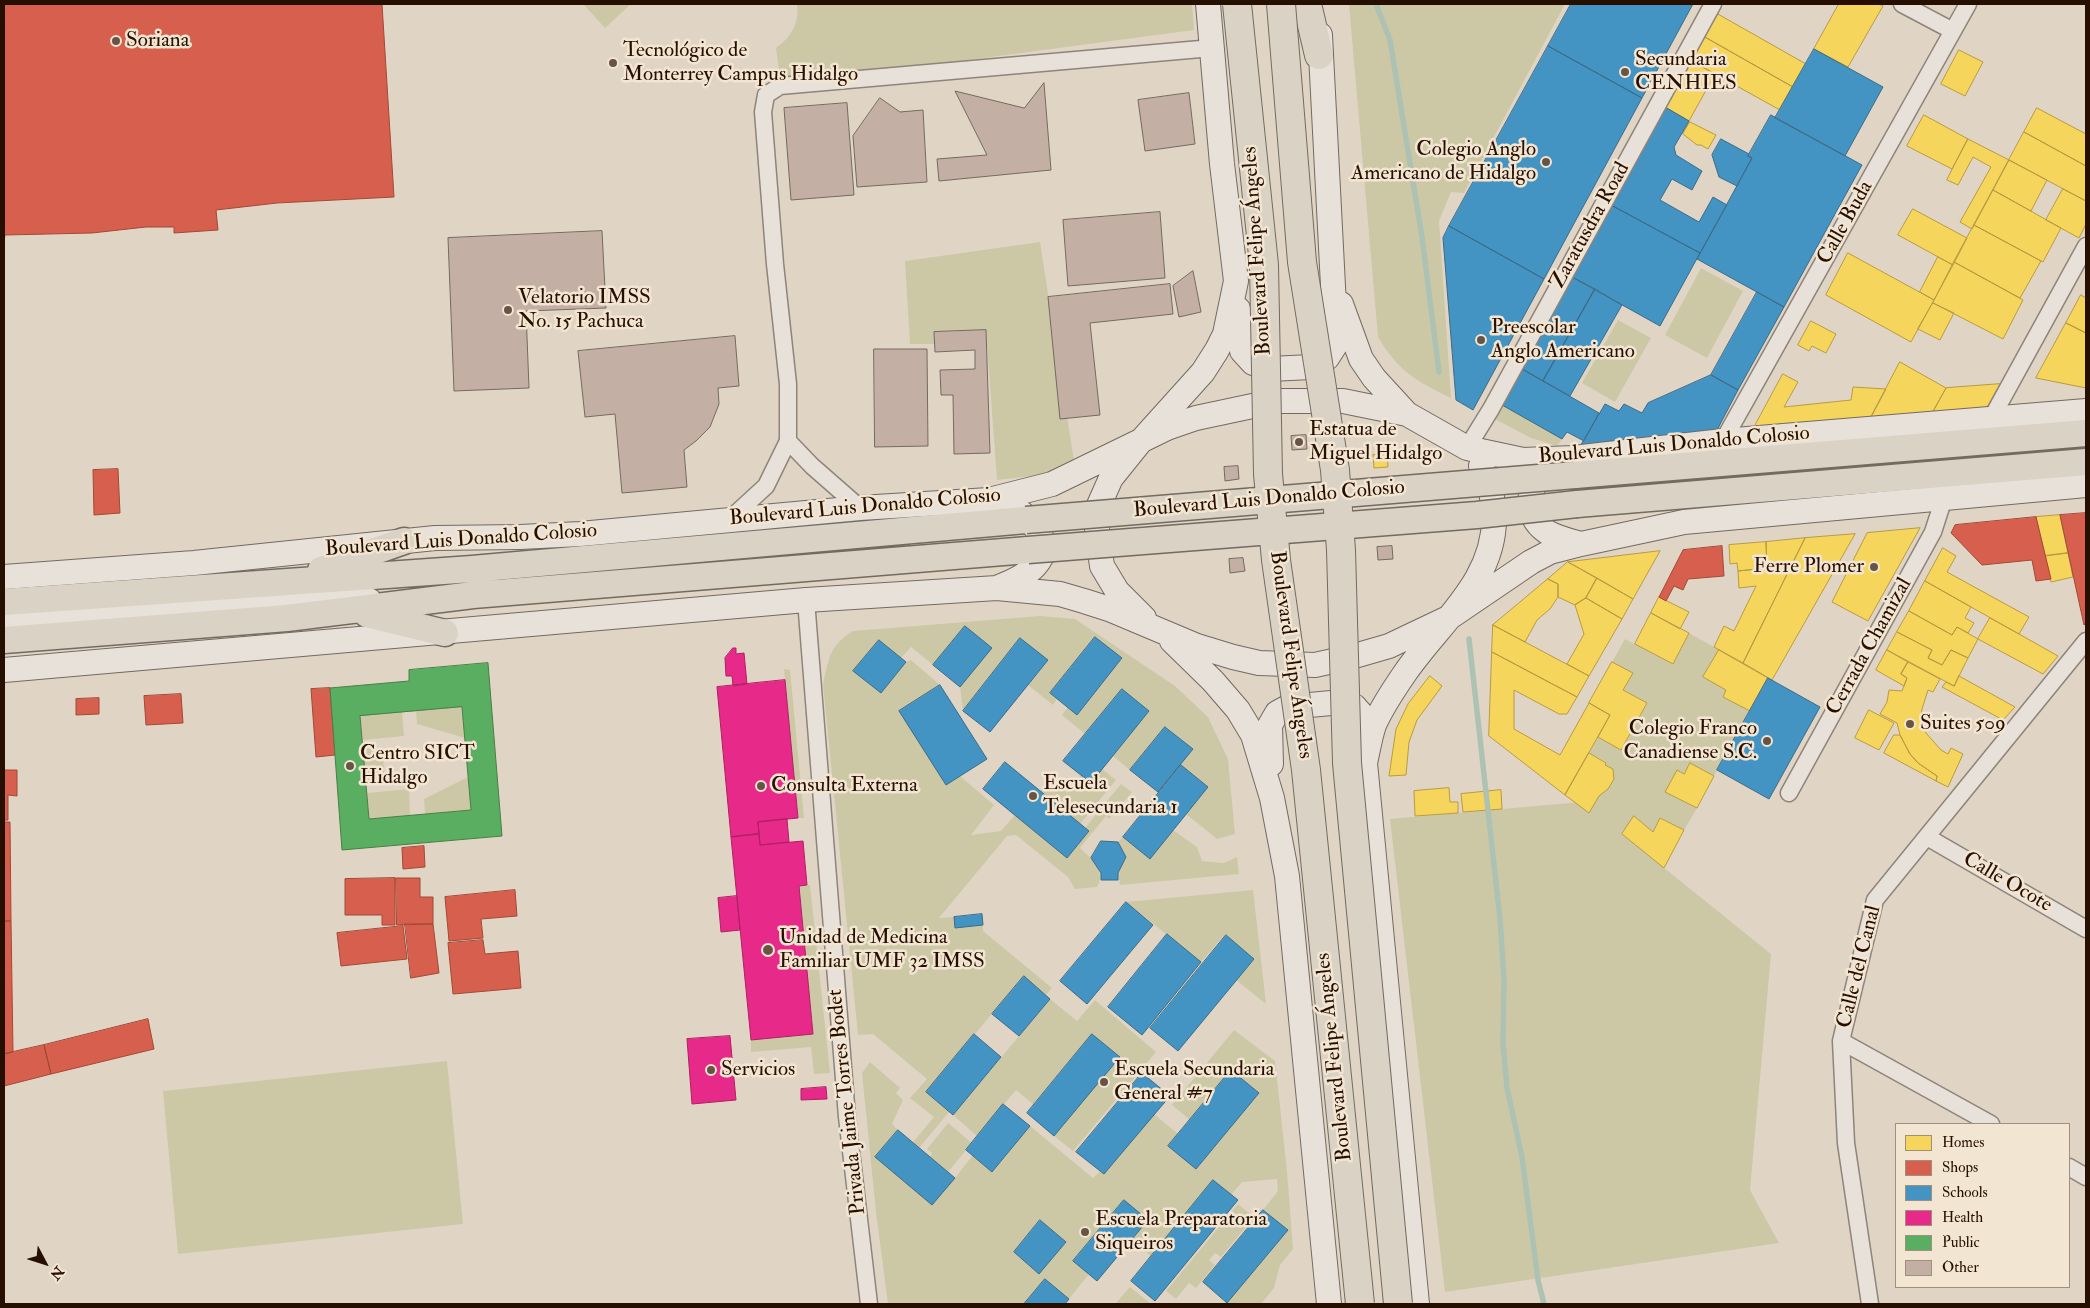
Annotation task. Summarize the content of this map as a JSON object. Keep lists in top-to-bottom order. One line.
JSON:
{"streets":{"highway":["Boulevard Felipe Ángeles"],"main road":["Boulevard Luis Donaldo Colosio"],"street":["Calle Buda","Zaratusdra Road","Cerrada Chamizal","Calle Ocote","Calle del Canal","Privada Jaime Torres Bodet"]},"crossings":[["Calle Buda","Boulevard Luis Donaldo Colosio"],["Zaratusdra Road","Boulevard Luis Donaldo Colosio"],["Calle Ocote","Calle del Canal"]],"places":["Soriana","Tecnológico de Monterrey Campus Hidalgo","Secundaria CENHIES","Colegio Anglo Americano de Hidalgo","Velatorio IMSS No. 15 Pachuca","Preescolar Anglo Americano","Estatua de Miguel Hidalgo","Ferre Plomer","Suites 509","Colegio Franco Canadiense S.C.","Centro SICT Hidalgo","Consulta Externa","Escuela Telesecundaria 1","Unidad de Medicina Familiar UMF 32 IMSS","Servicios","Escuela Secundaria General #7","Escuela Preparatoria Siqueiros"],"legend":["Homes","Shops","Schools","Health","Public","Other"],"north":"bottom right"}
